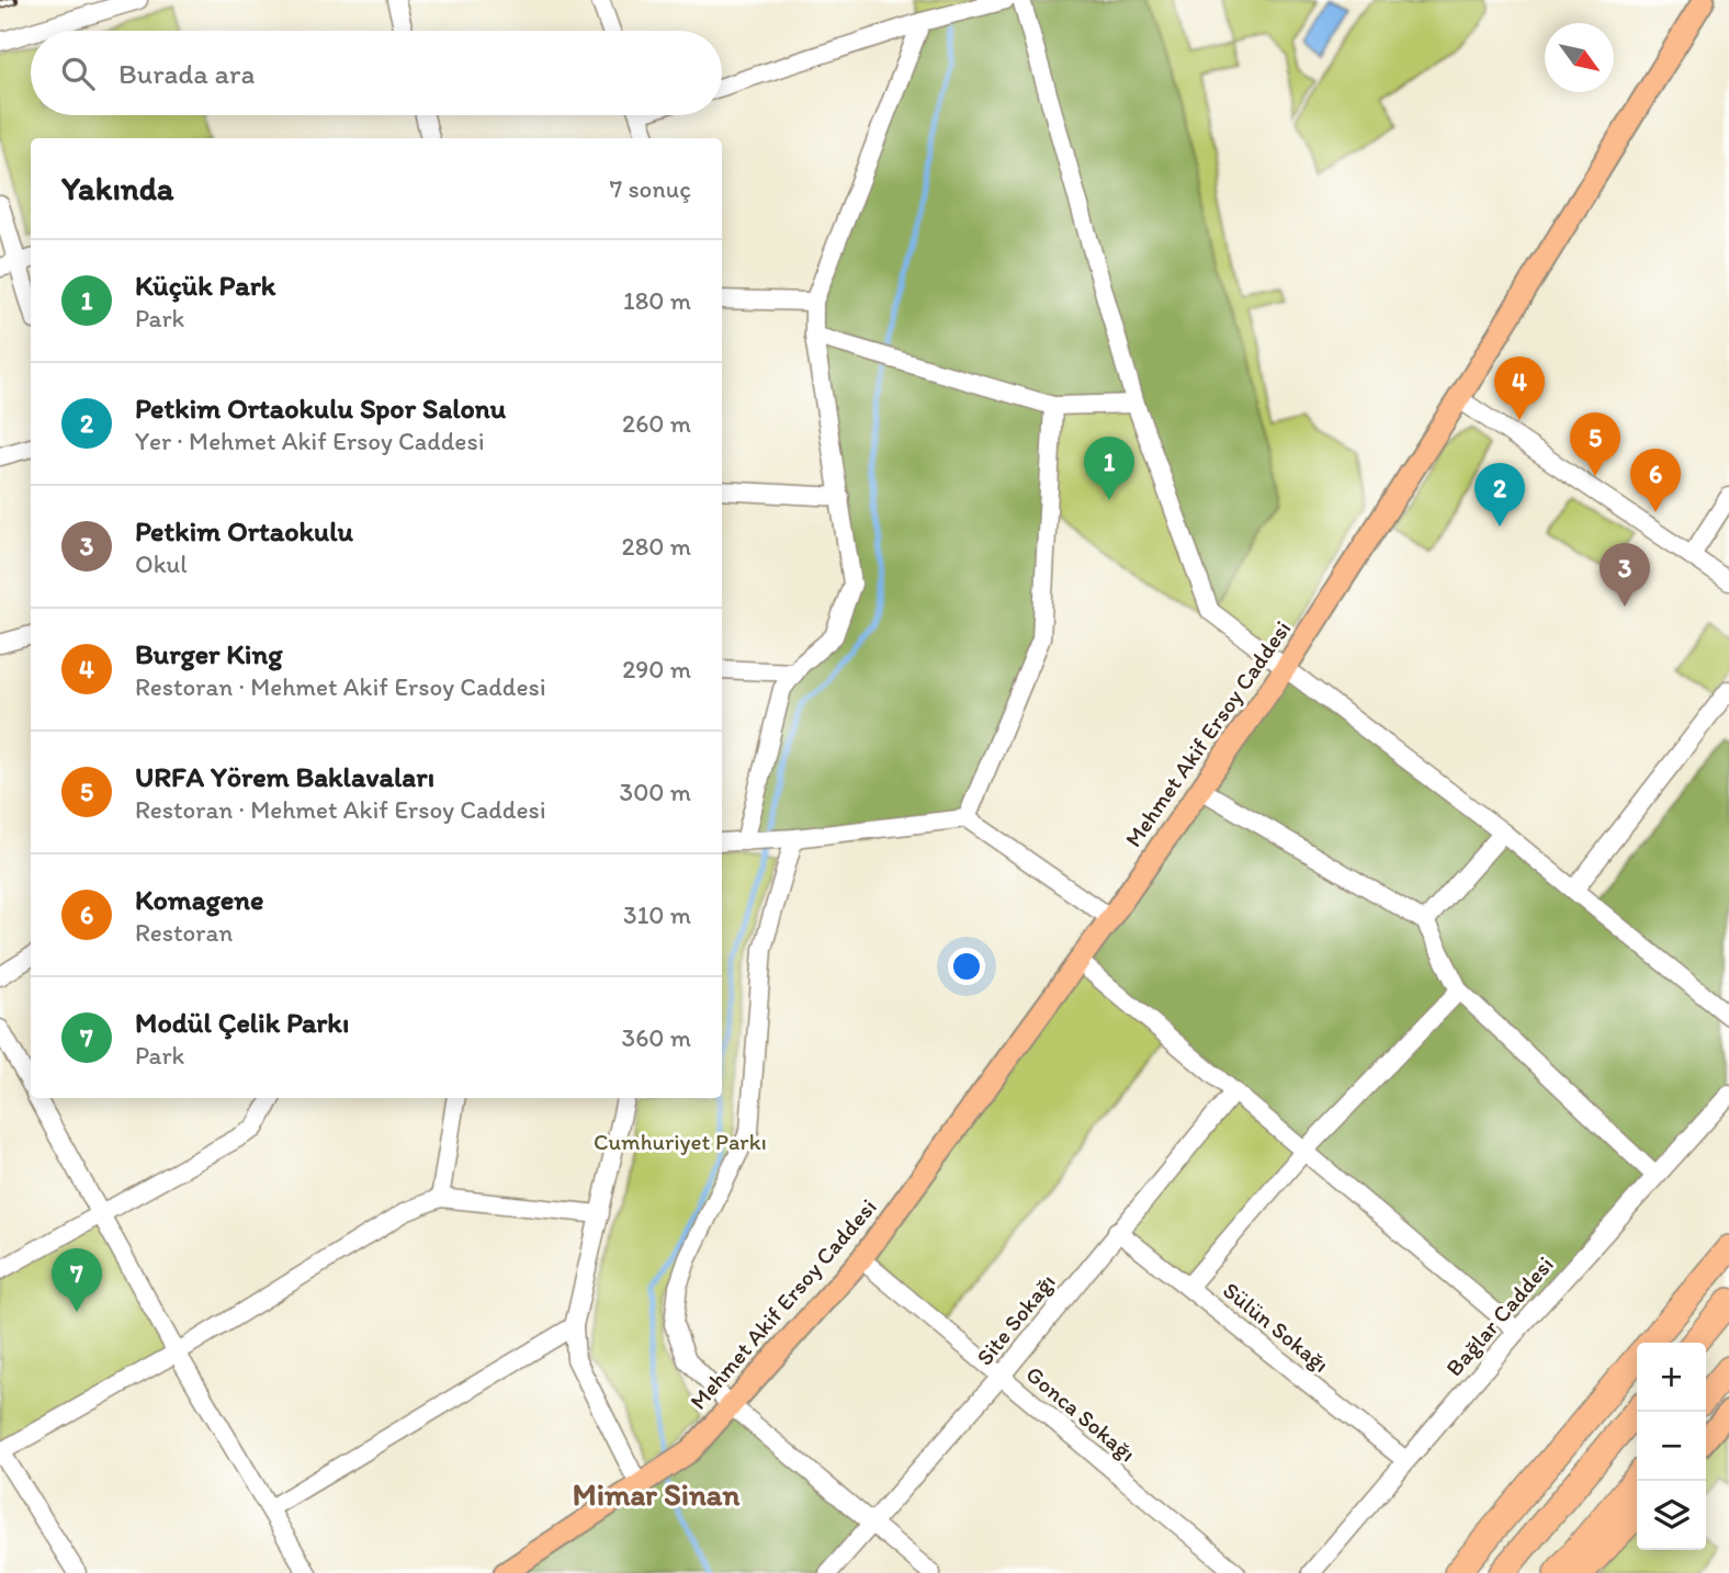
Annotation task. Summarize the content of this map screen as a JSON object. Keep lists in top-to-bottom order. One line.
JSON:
{"streets":{"main road":["Mehmet Akif Ersoy Caddesi"],"street":["Bağlar Caddesi","Site Sokağı","Sülün Sokağı","Gonca Sokağı"]},"crossings":[["Mehmet Akif Ersoy Caddesi","Gonca Sokağı"],["Bağlar Caddesi","Sülün Sokağı"],["Site Sokağı","Sülün Sokağı"],["Site Sokağı","Gonca Sokağı"]],"districts":["Mimar Sinan"],"parks":["Cumhuriyet Parkı"],"north":"bottom right","page":{"search":"Burada ara","heading":["Yakında","7 sonuç"],"list":[{"mark":"1","name":"Küçük Park","note":"Park","value":"180 m"},{"mark":"2","name":"Petkim Ortaokulu Spor Salonu","note":"Yer · Mehmet Akif Ersoy Caddesi","value":"260 m"},{"mark":"3","name":"Petkim Ortaokulu","note":"Okul","value":"280 m"},{"mark":"4","name":"Burger King","note":"Restoran · Mehmet Akif Ersoy Caddesi","value":"290 m"},{"mark":"5","name":"URFA Yörem Baklavaları","note":"Restoran · Mehmet Akif Ersoy Caddesi","value":"300 m"},{"mark":"6","name":"Komagene","note":"Restoran","value":"310 m"},{"mark":"7","name":"Modül Çelik Parkı","note":"Park","value":"360 m"}],"pins":["4","5","1","6","2","3","7"],"map_buttons":["+","−"]}}
